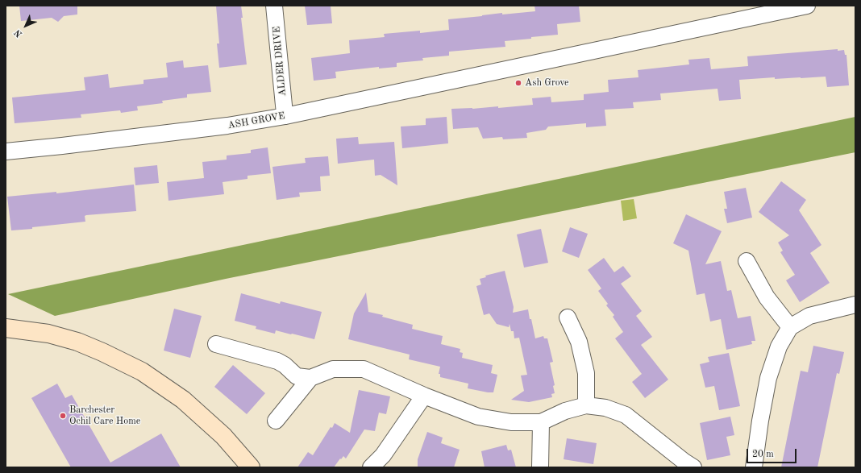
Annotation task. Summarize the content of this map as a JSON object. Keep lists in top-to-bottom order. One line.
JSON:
{"streets":{"street":["ALDER DRIVE","ASH GROVE"]},"crossings":[["ALDER DRIVE","ASH GROVE"]],"places":["Ash Grove","Barchester Ochil Care Home"],"scale_bar":"20 m","north":"bottom left"}
